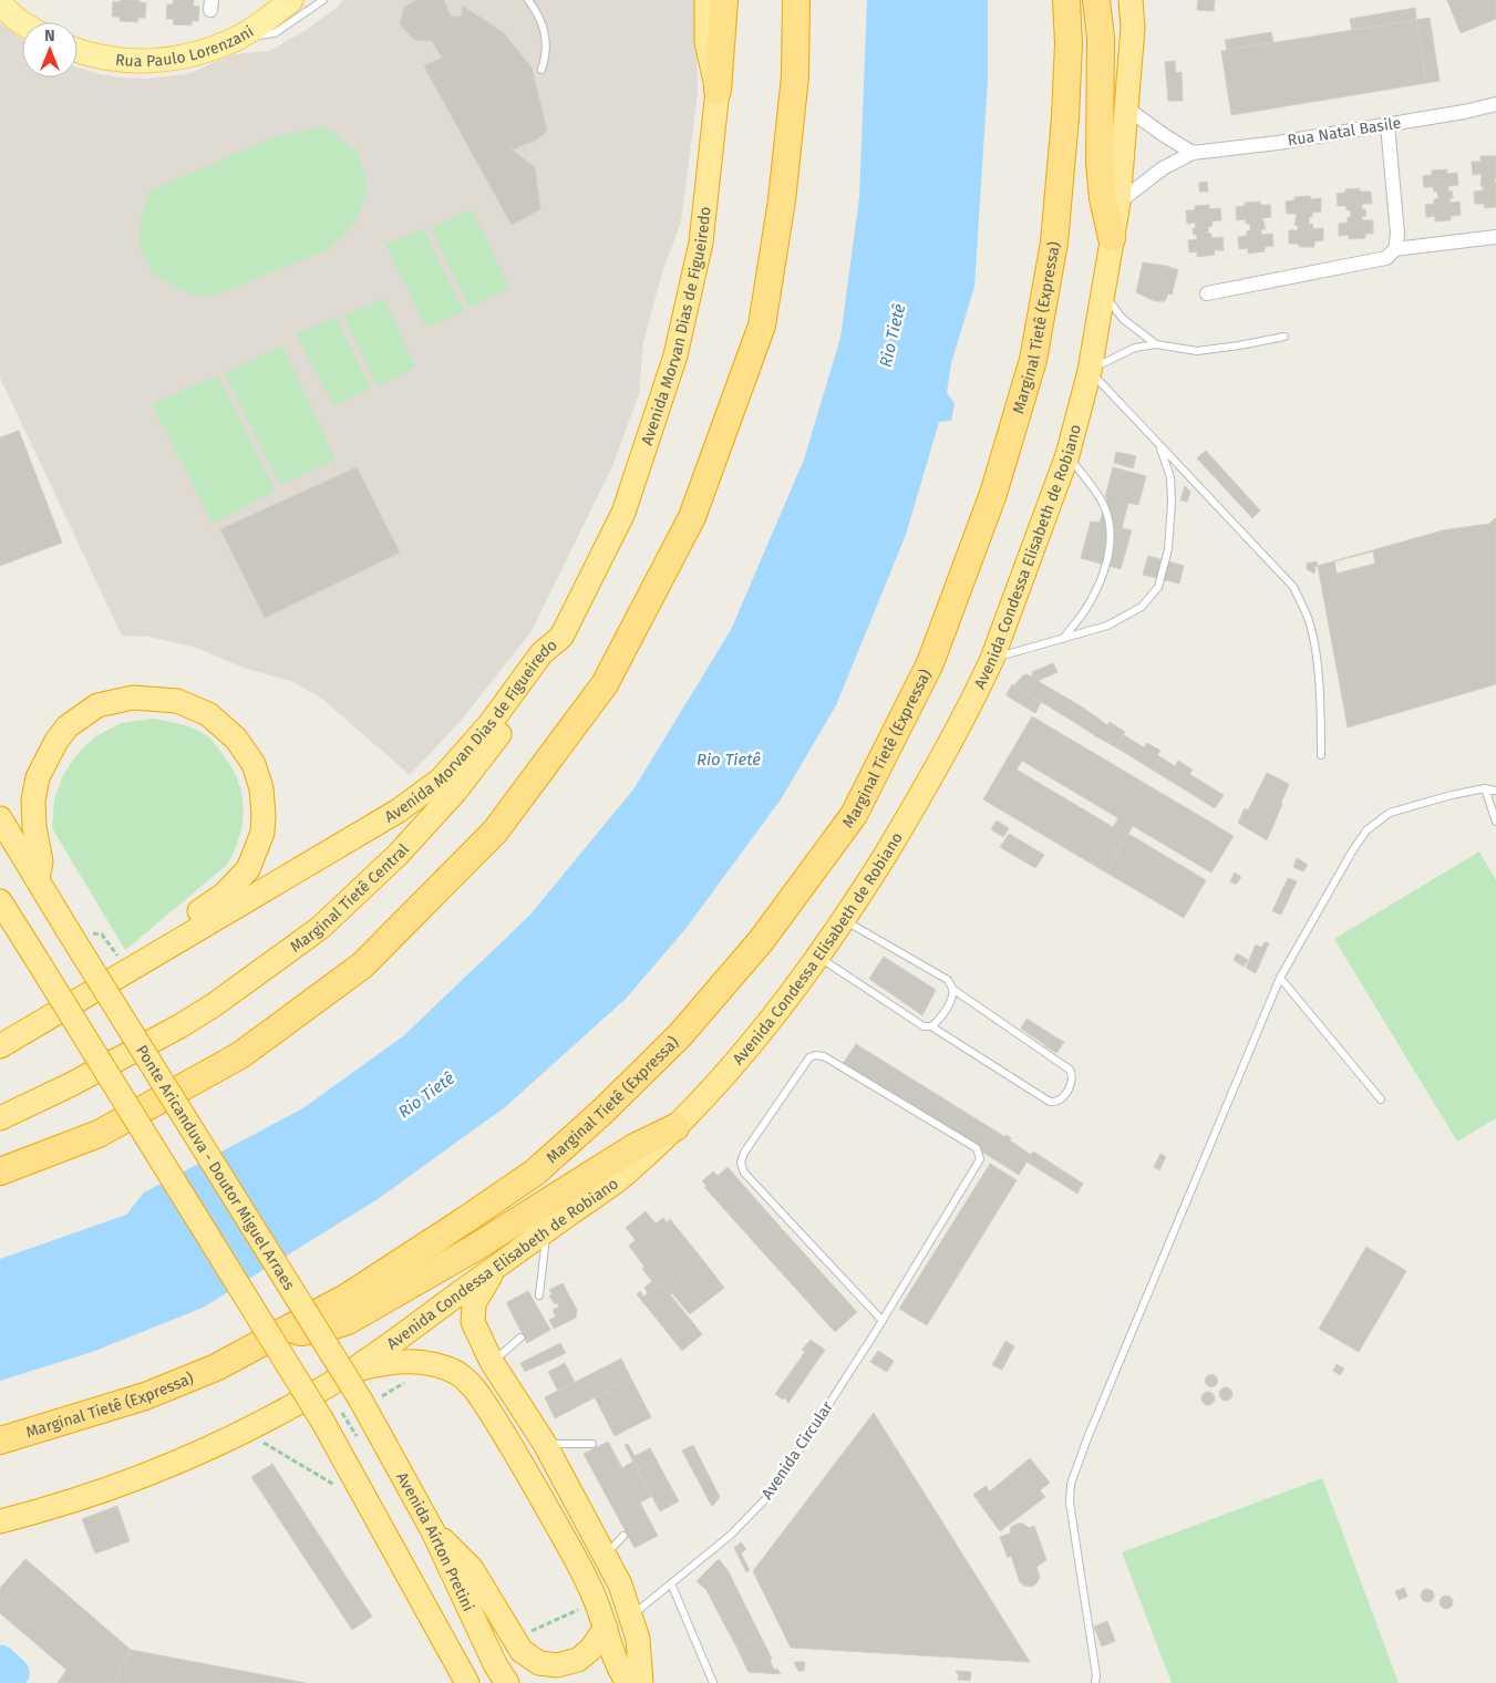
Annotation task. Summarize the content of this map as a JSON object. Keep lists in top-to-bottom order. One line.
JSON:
{"streets":{"highway":["Avenida Morvan Dias de Figueiredo","Marginal Tietê (Expressa)","Avenida Condessa Elisabeth de Robiano","Marginal Tietê Central","Ponte Aricanduva - Doutor Miguel Arraes","Avenida Aírton Pretini"],"main road":["Rua Paulo Lorenzani"],"street":["Rua Natal Basile"],"lane":["Avenida Circular"]},"crossings":[["Rua Natal Basile","Avenida Condessa Elisabeth de Robiano"],["Avenida Morvan Dias de Figueiredo","Marginal Tietê Central"],["Ponte Aricanduva - Doutor Miguel Arraes","Avenida Aírton Pretini"]],"water":["Rio Tietê"],"north":"top"}
